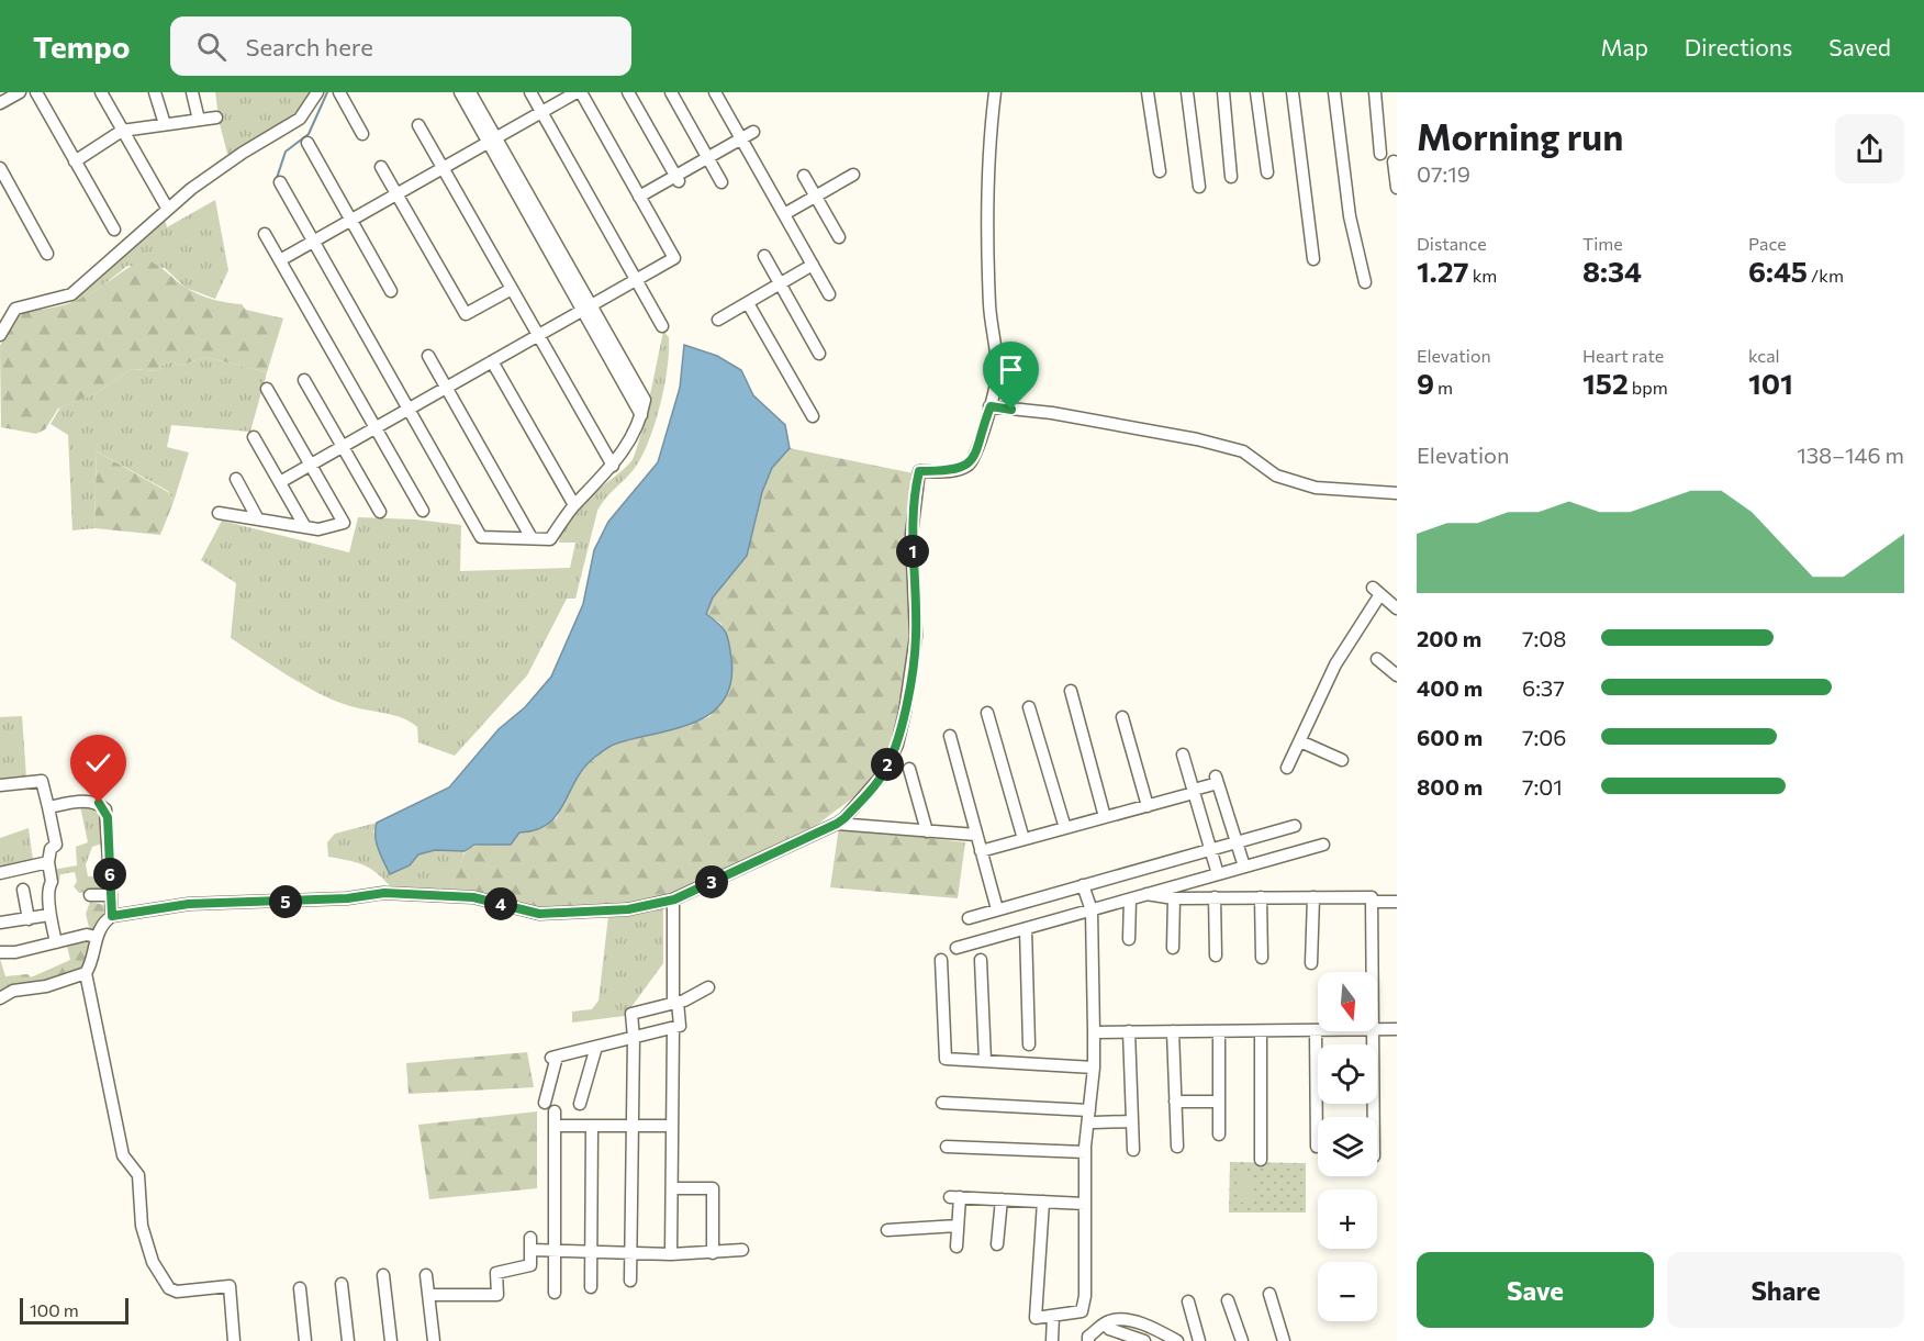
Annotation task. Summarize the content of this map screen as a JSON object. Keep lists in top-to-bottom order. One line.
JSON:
{"scale_bar":"100 m","north":"bottom","page":{"header":"Tempo","search":"Search here","nav":["Map","Directions","Saved"],"heading":["Morning run","07:19"],"stats":[["Distance","1.27 km"],["Time","8:34"],["Pace","6:45 /km"],["Elevation","9 m"],["Heart rate","152 bpm"],["kcal","101"]],"chart":["Elevation","138–146 m"],"pins":["1","2","6","3","5","4"],"list":[{"name":"200 m","note":"7:08"},{"name":"400 m","note":"6:37"},{"name":"600 m","note":"7:06"},{"name":"800 m","note":"7:01"}],"map_buttons":["+","−"],"buttons":["Save","Share"],"scale":"100 m"}}
